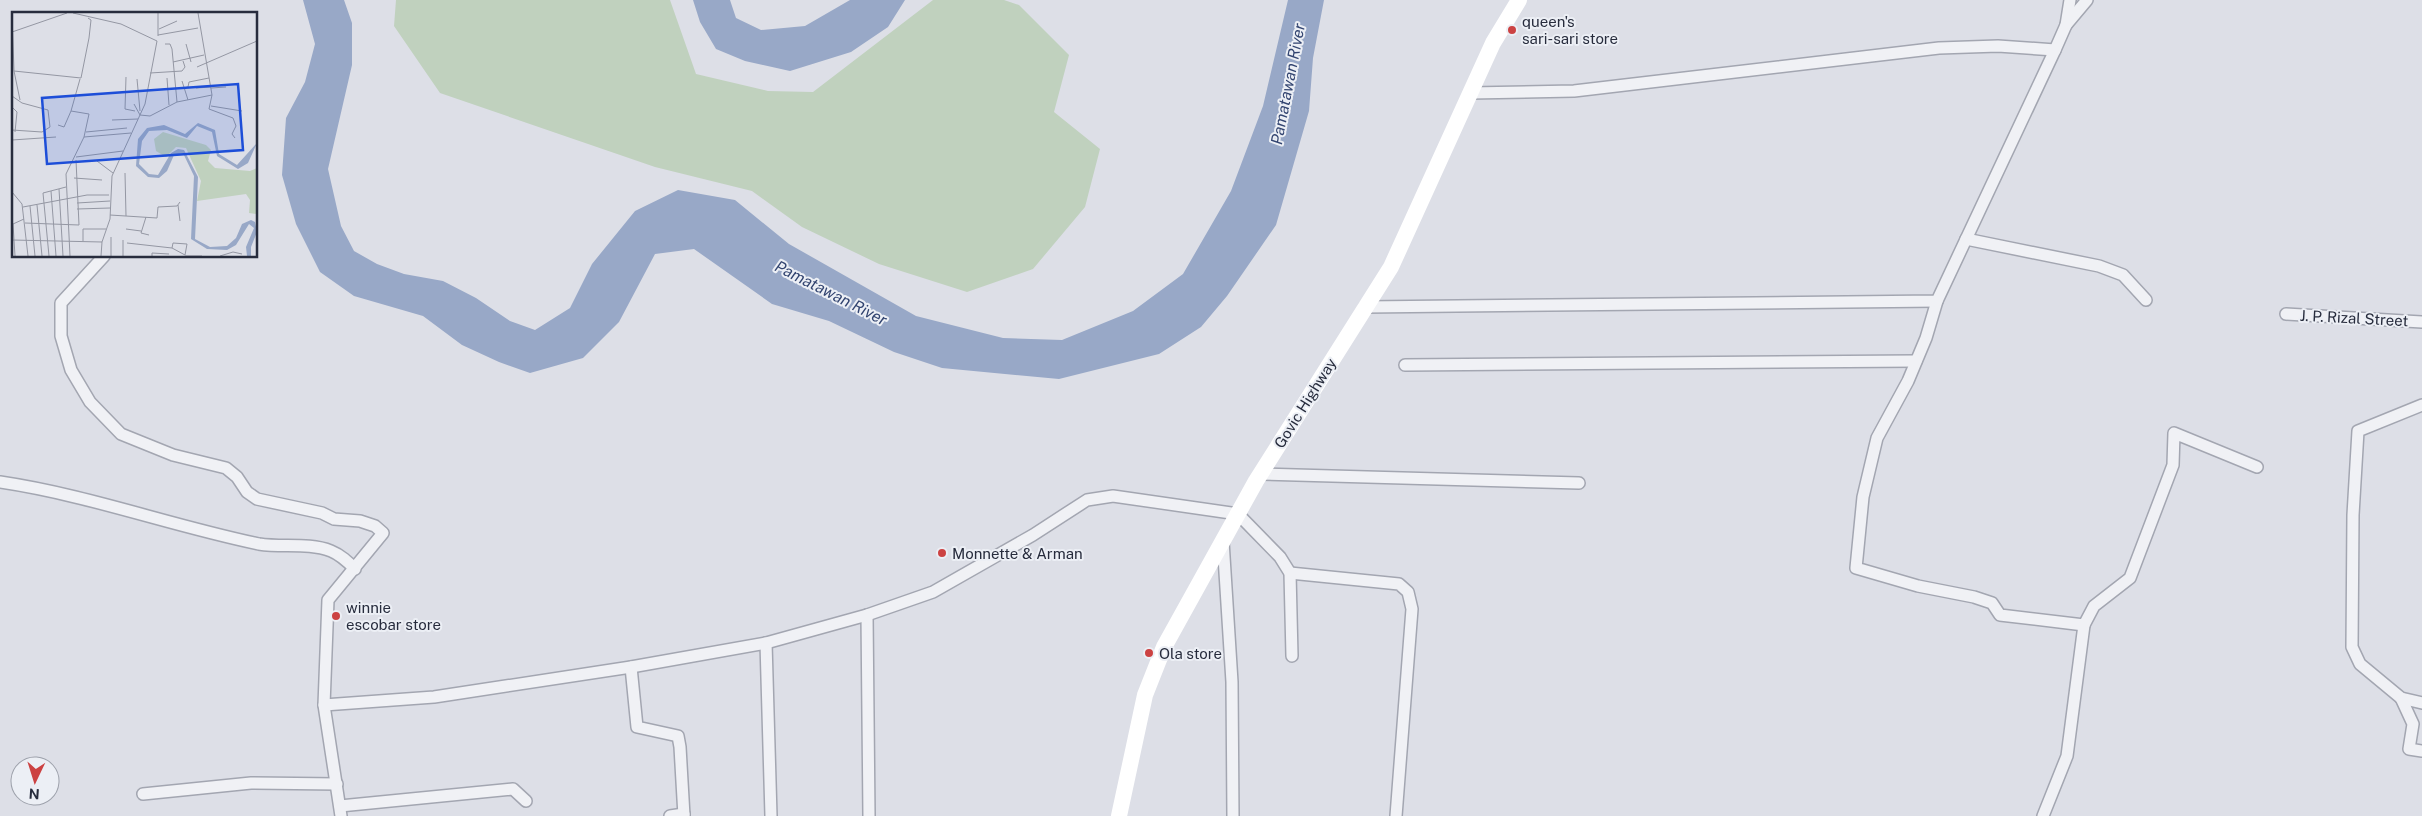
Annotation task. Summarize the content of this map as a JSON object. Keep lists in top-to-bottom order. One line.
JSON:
{"streets":{"main road":["Govic Highway"],"street":["J. P. Rizal Street"]},"water":["Pamatawan River"],"places":["queen's sari-sari store","Monnette & Arman","winnie escobar store","Ola store"],"north":"bottom"}
